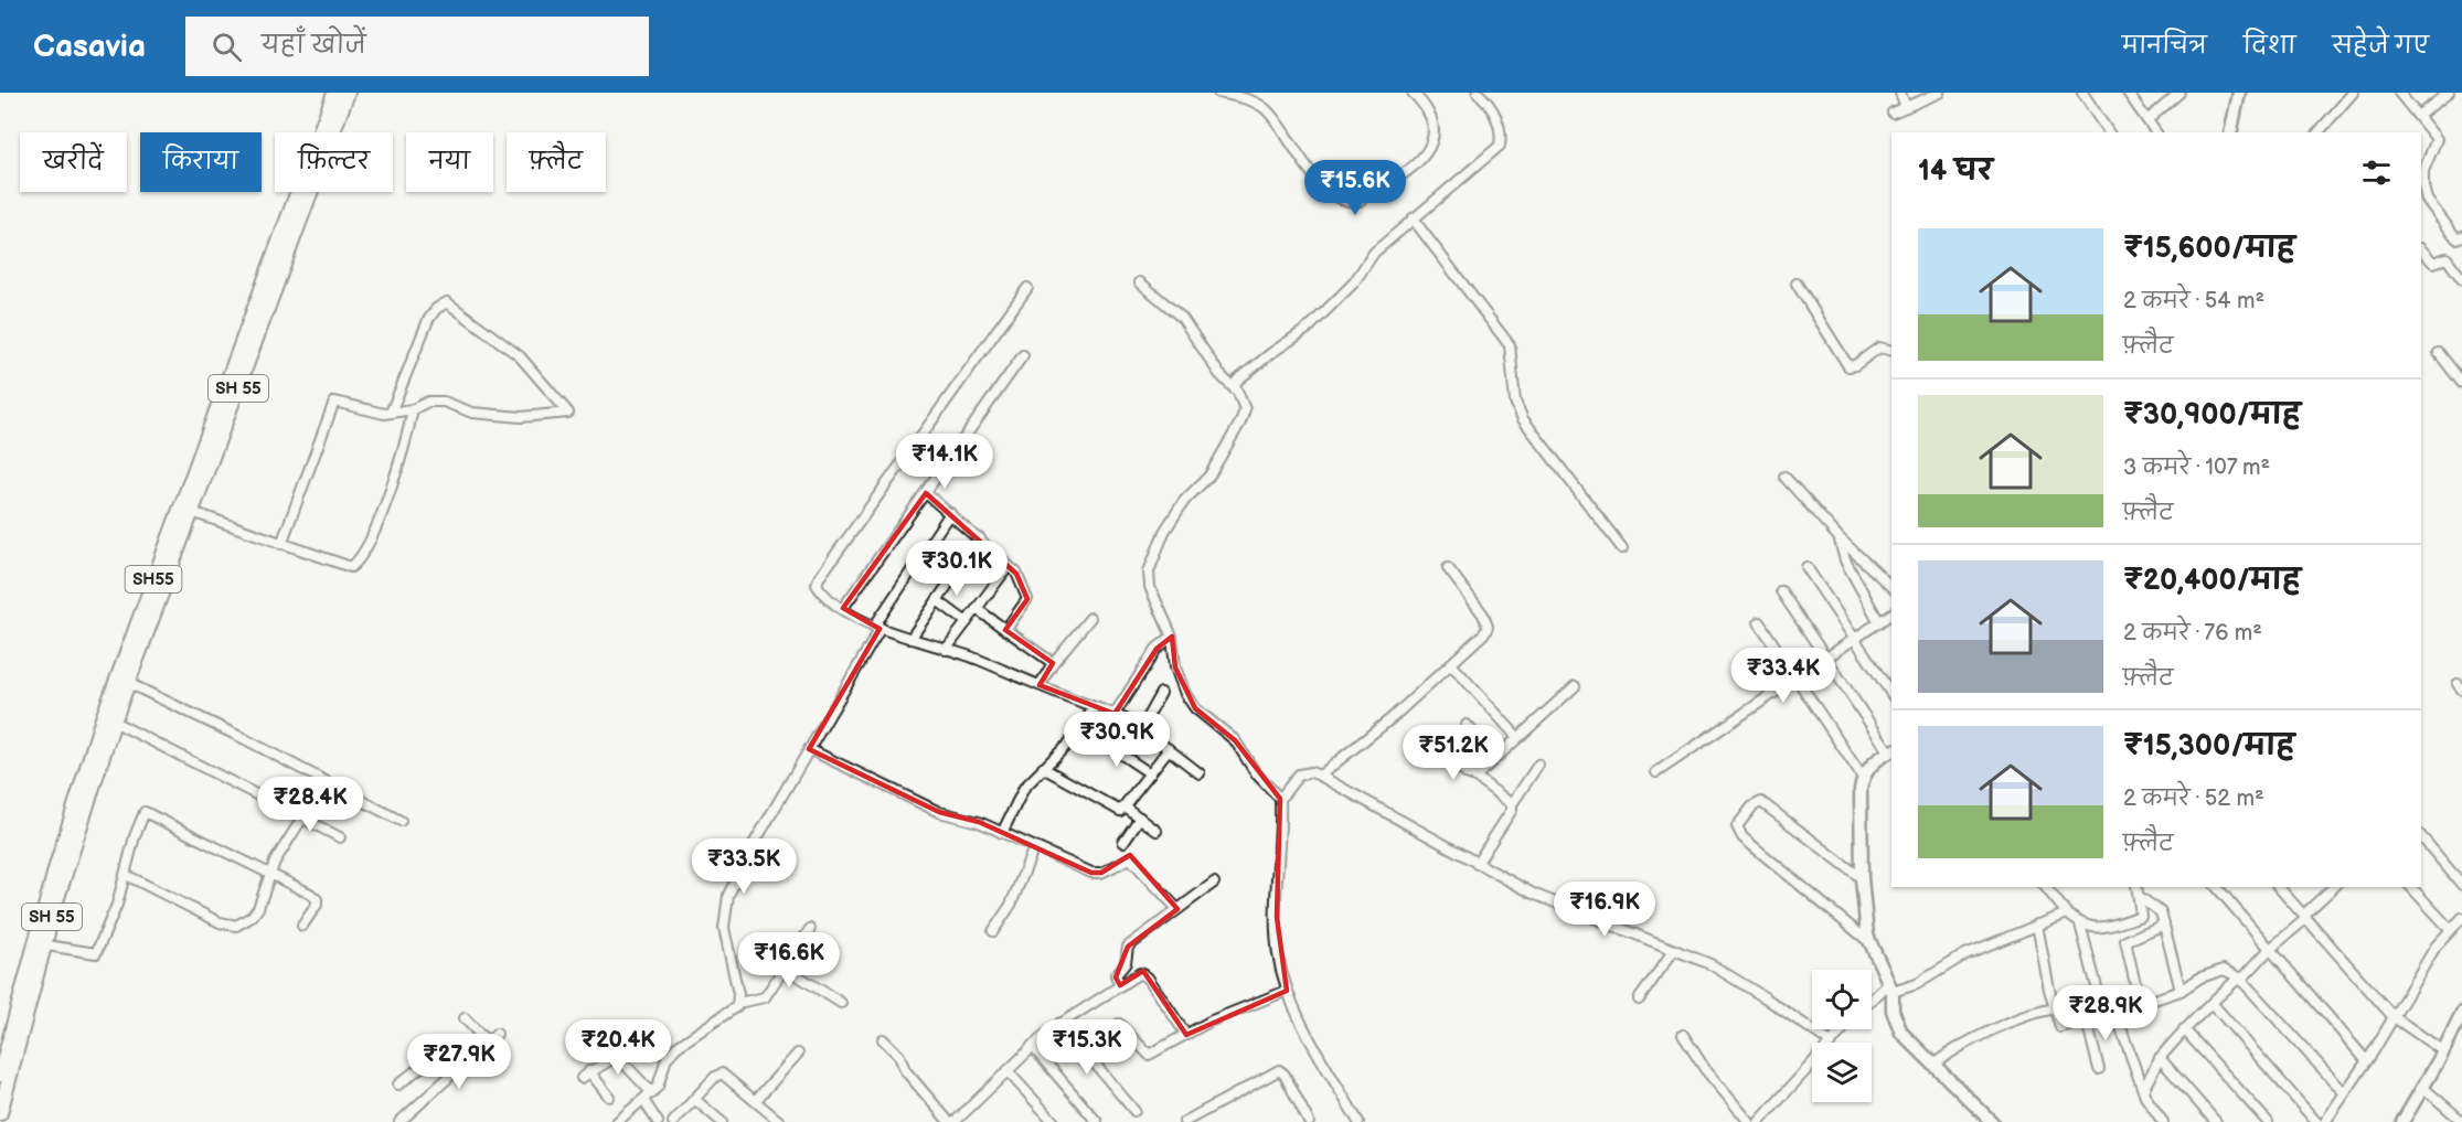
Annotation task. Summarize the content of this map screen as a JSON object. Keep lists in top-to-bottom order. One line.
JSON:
{"streets":{"main road":["SH 55","SH55"]},"crossings":[["SH 55","SH55"]],"page":{"header":"Casavia","search":"यहाँ खोजें","nav":["मानचित्र","दिशा","सहेजे गए"],"chip":["खरीदें","किराया","फ़िल्टर","नया","फ़्लैट"],"heading":"14 घर","price":["₹15.6K","₹14.1K","₹30.1K","₹33.4K","₹30.9K","₹51.2K","₹28.4K","₹33.5K","₹16.9K","₹16.6K","₹28.9K","₹20.4K","₹15.3K","₹27.9K"],"list":[{"name":"₹15,600/माह","note":"2 कमरे · 54 m² · फ़्लैट"},{"name":"₹30,900/माह","note":"3 कमरे · 107 m² · फ़्लैट"},{"name":"₹20,400/माह","note":"2 कमरे · 76 m² · फ़्लैट"},{"name":"₹15,300/माह","note":"2 कमरे · 52 m² · फ़्लैट"}]}}
